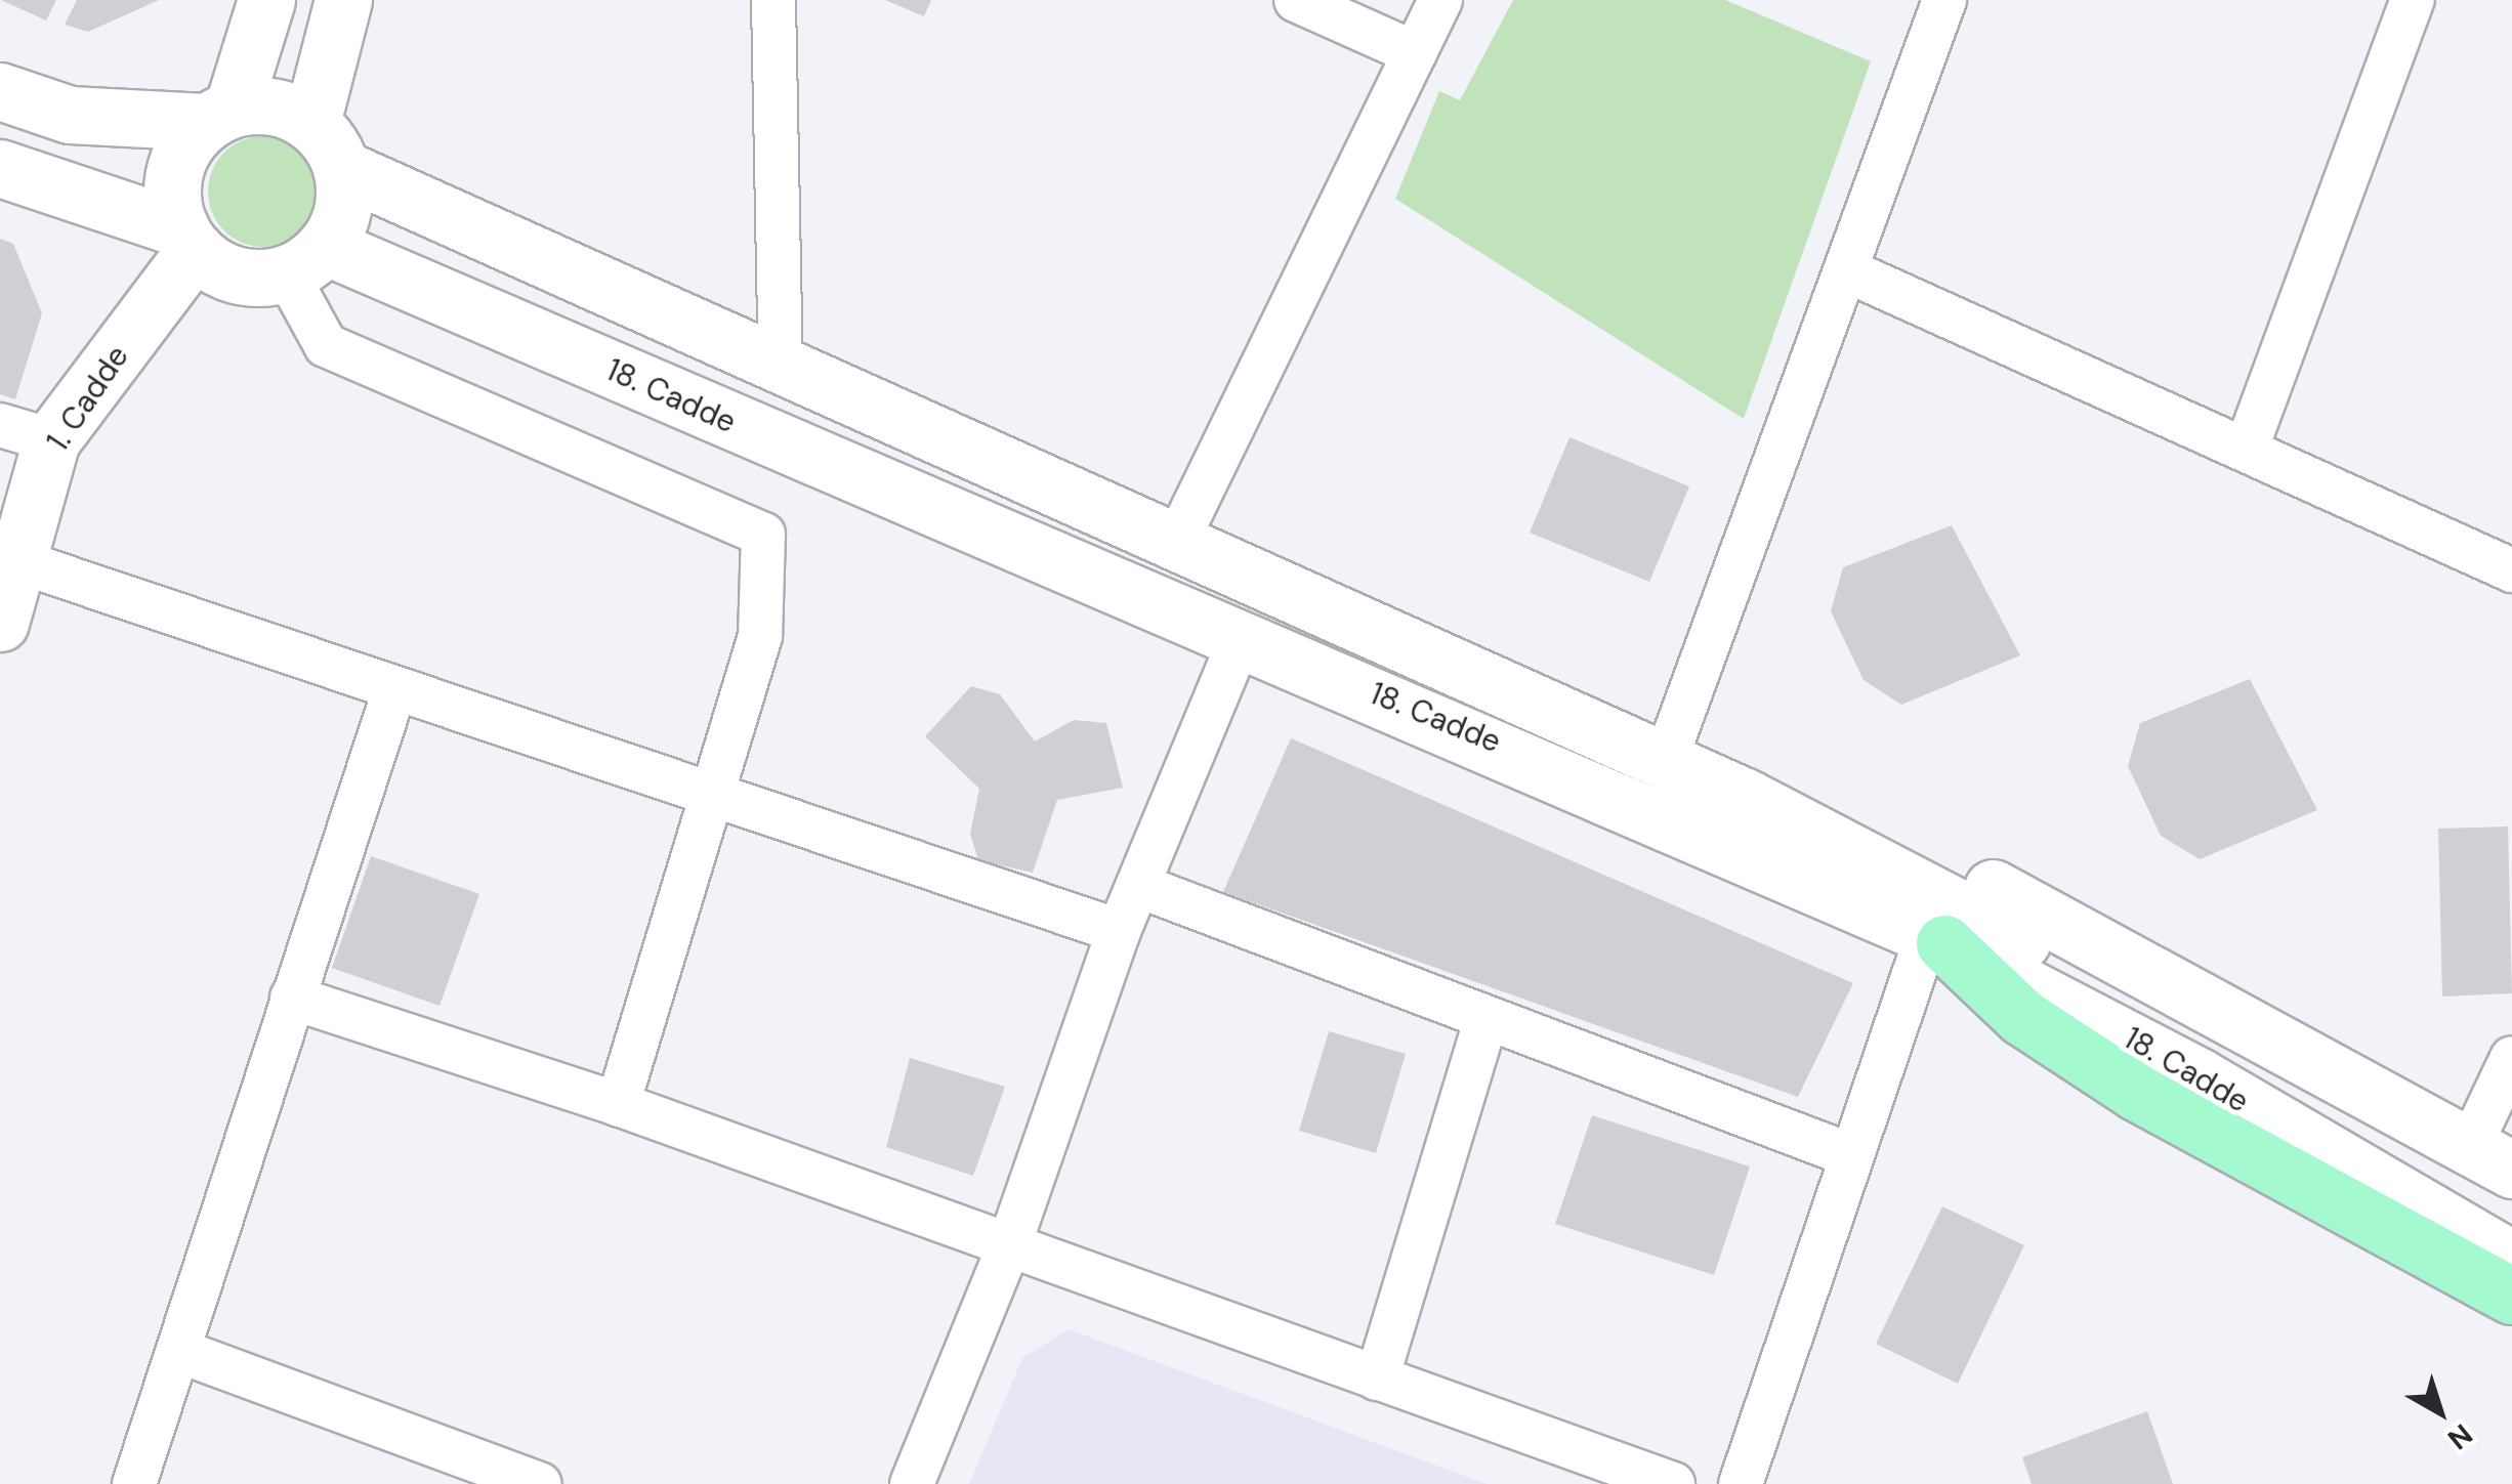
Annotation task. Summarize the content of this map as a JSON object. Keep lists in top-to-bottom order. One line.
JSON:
{"streets":{"street":["18. Cadde","1. Cadde"]},"crossings":[["18. Cadde","1. Cadde"]],"north":"bottom right"}
